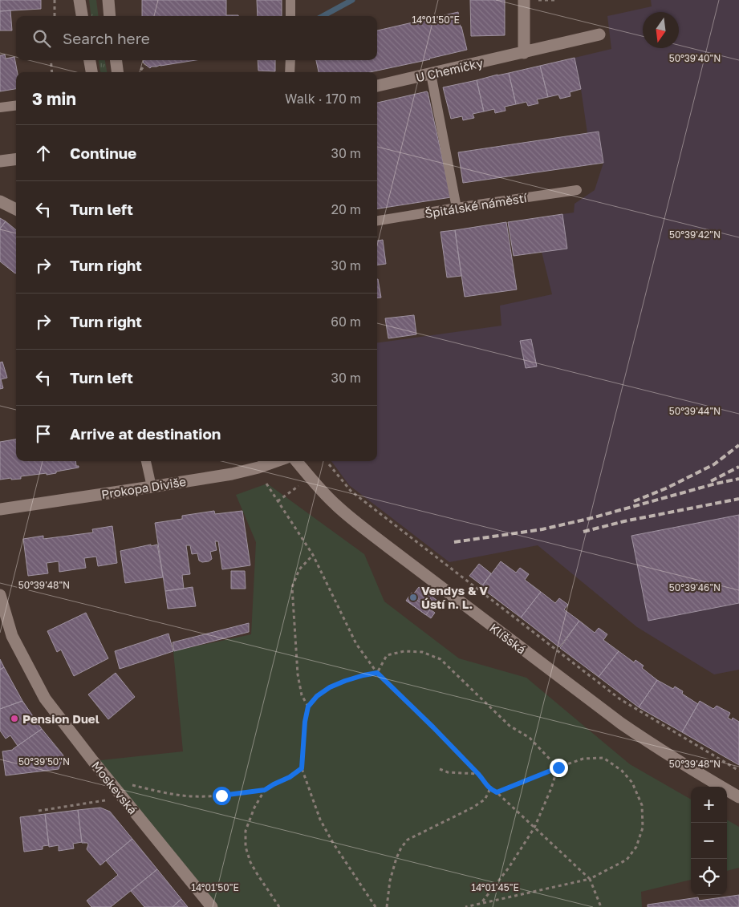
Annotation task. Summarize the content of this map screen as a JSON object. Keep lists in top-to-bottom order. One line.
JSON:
{"streets":{"street":["U Chemičky","Prokopa Diviše","Klíšská","Moskevská"],"lane":["Špitálské náměstí"]},"places":["Vendys & V Ústí n. L.","Pension Duel"],"north":"bottom","page":{"search":"Search here","heading":["3 min","Walk · 170 m"],"list":[["Continue","30 m"],["Turn left","20 m"],["Turn right","30 m"],["Turn right","60 m"],["Turn left","30 m"],"Arrive at destination"],"map_buttons":["+","−"]},"coordinates":["14°01'50\"E","50°39'40\"N","50°39'42\"N","50°39'44\"N","50°39'48\"N","50°39'46\"N","50°39'50\"N","14°01'45\"E"]}
